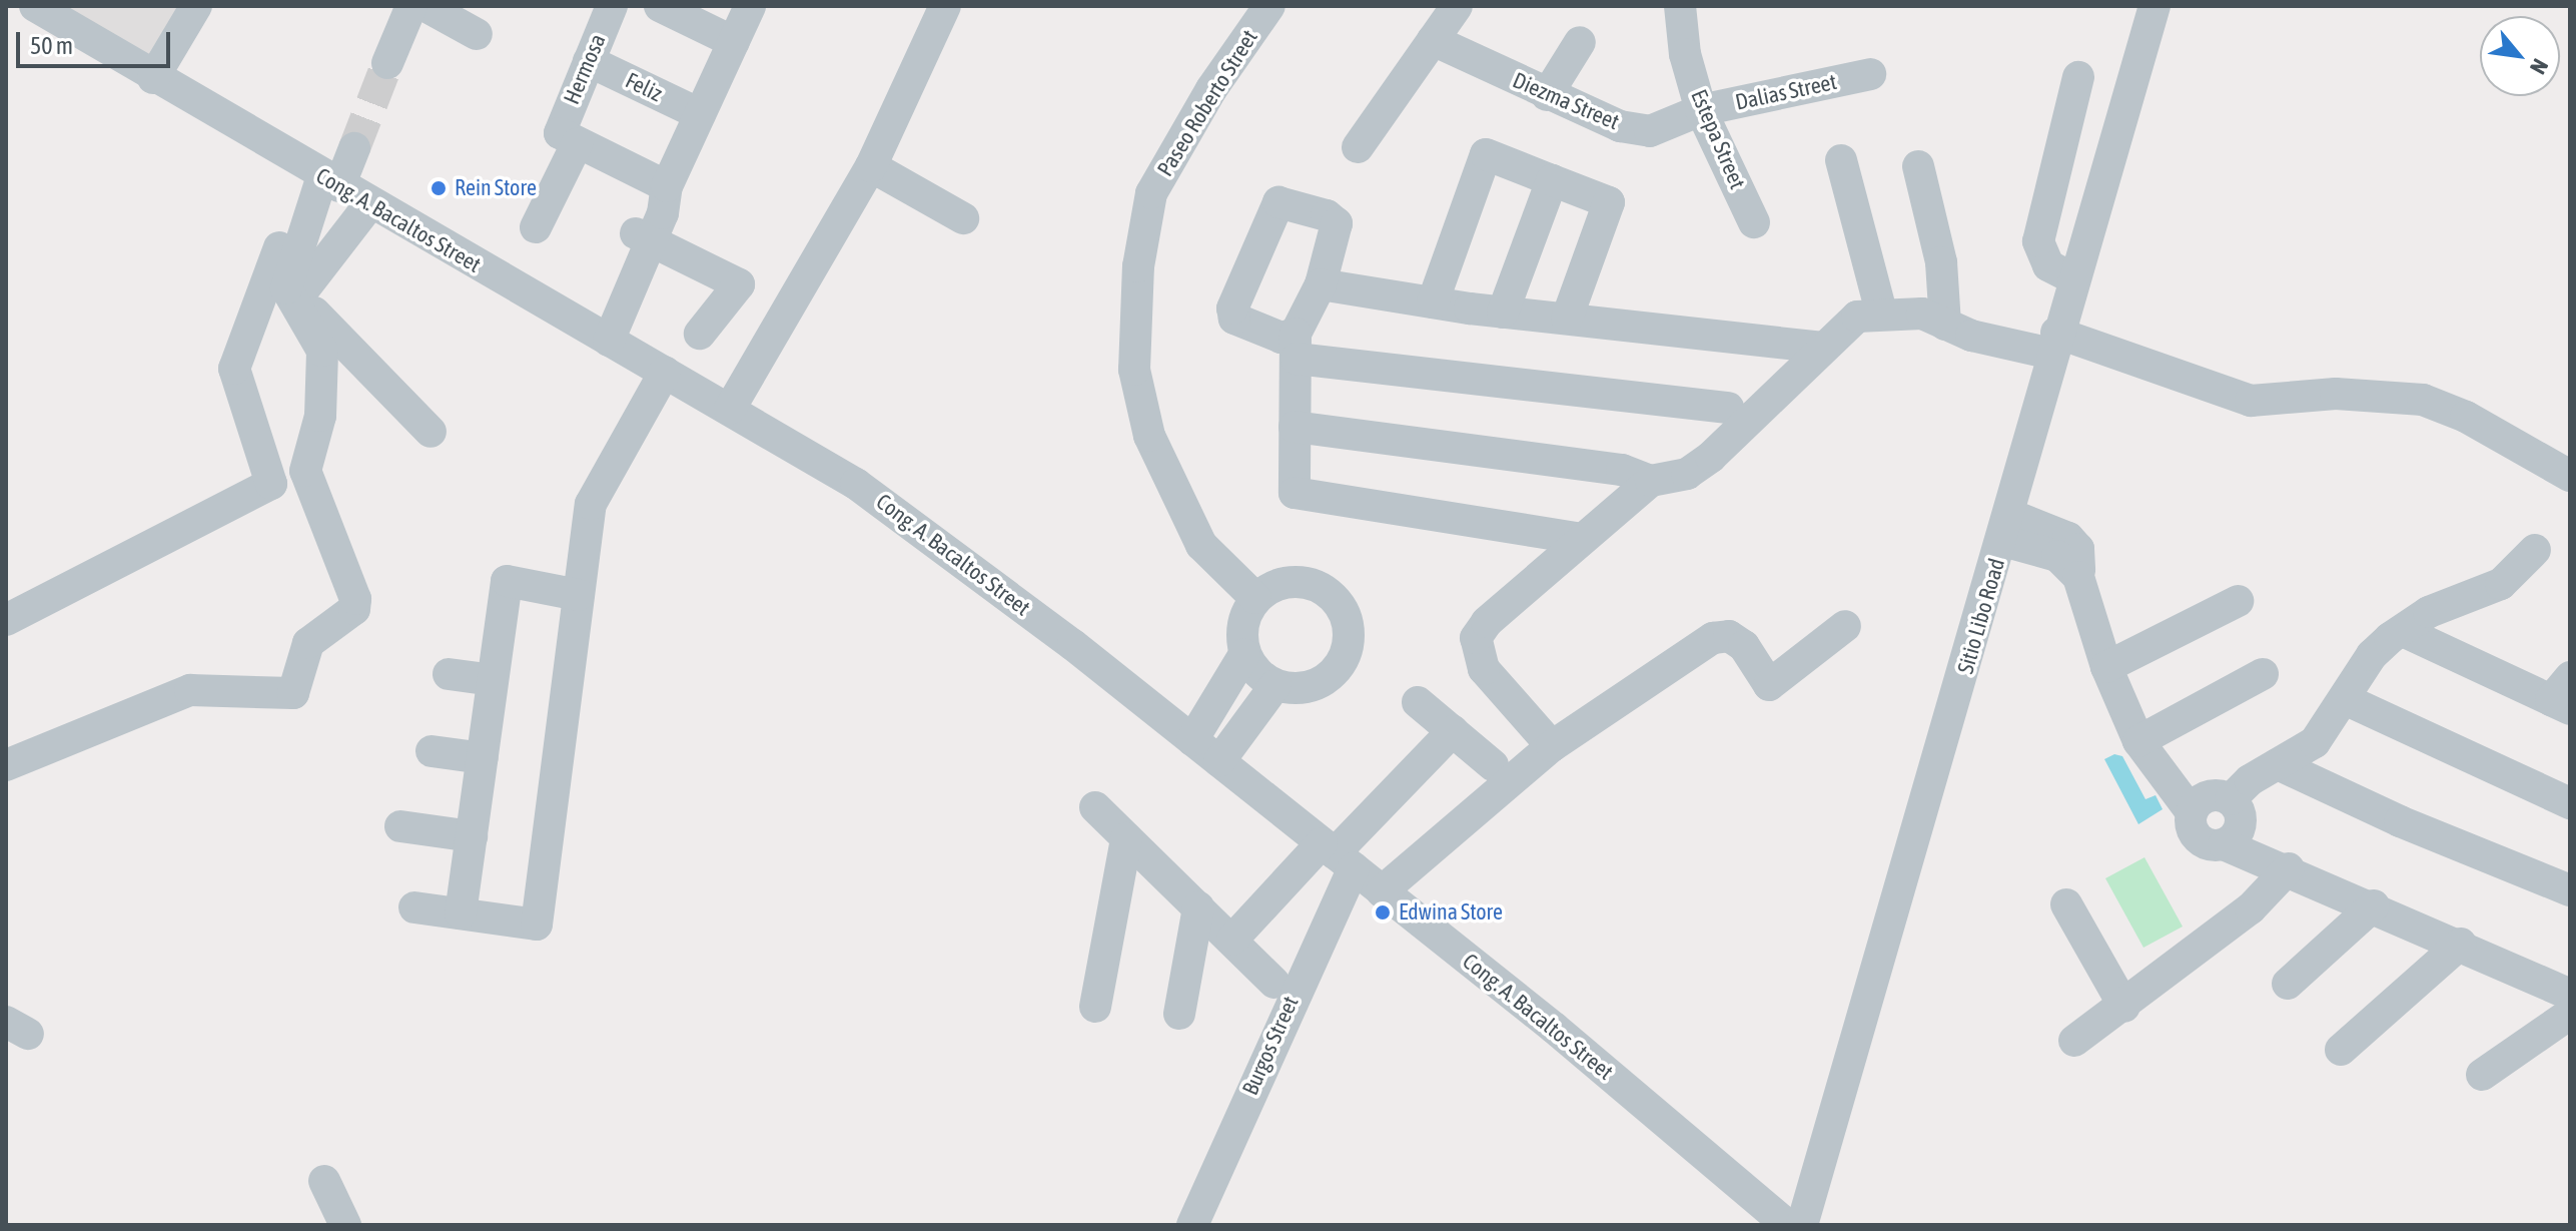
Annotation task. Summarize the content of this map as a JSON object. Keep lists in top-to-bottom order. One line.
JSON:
{"streets":{"street":["Hermosa","Feliz","Dalias Street","Diezma Street","Paseo Roberto Street","Estepa Street","Cong. A. Bacaltos Street","Sitio Libo Road","Burgos Street"]},"crossings":[["Hermosa","Feliz"],["Dalias Street","Diezma Street"],["Dalias Street","Estepa Street"],["Diezma Street","Estepa Street"],["Cong. A. Bacaltos Street","Burgos Street"]],"places":["Rein Store","Edwina Store"],"scale_bar":"50 m","north":"bottom right"}
